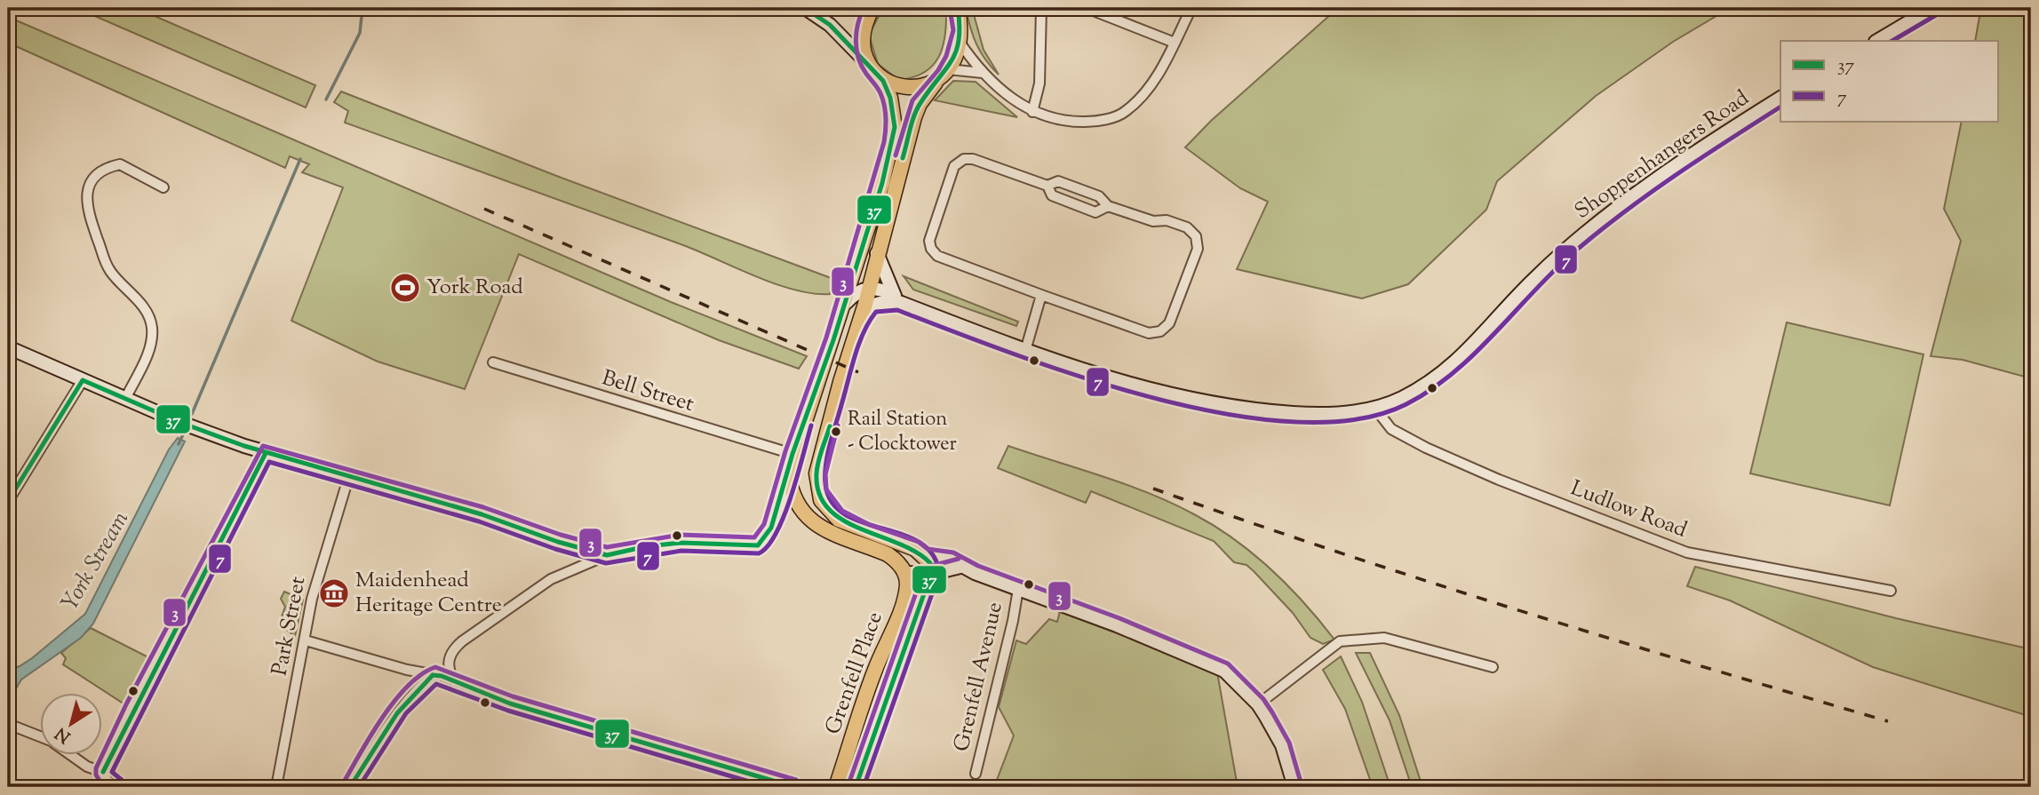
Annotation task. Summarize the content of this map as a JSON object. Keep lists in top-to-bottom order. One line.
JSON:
{"streets":{"main road":["Grenfell Place"],"street":["Shoppenhangers Road","Bell Street","Ludlow Road","Park Street","Grenfell Avenue"]},"crossings":[["Shoppenhangers Road","Ludlow Road"]],"water":["York Stream"],"places":{"sports":["York Road"],"other":["Rail Station - Clocktower"],"museum":["Maidenhead Heritage Centre"]},"lines":["transit line 37","transit line 3","transit line 7"],"legend":["37","7"],"north":"bottom left"}
